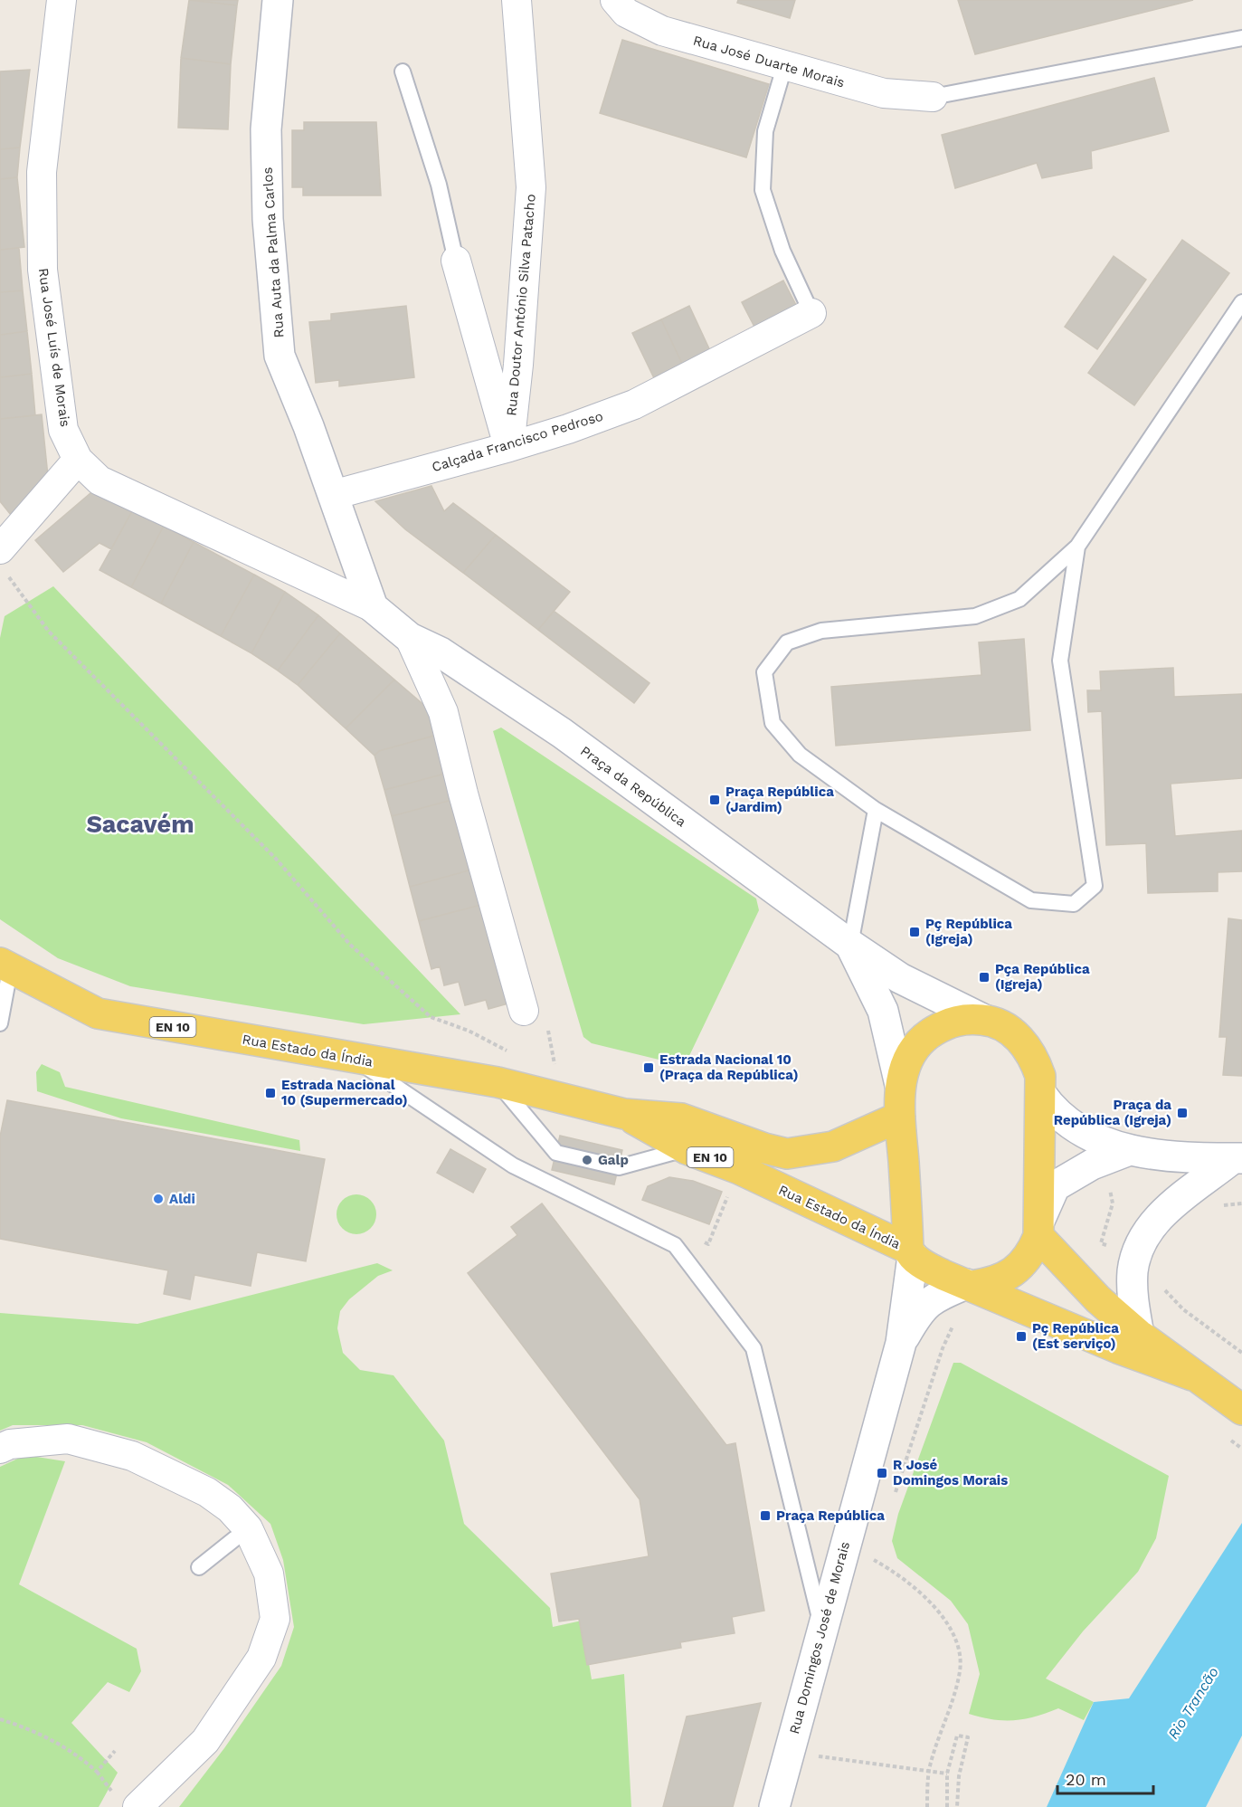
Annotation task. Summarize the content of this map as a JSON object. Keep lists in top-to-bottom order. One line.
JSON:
{"streets":{"main road":["Praça da República","EN 10","Rua Estado da Índia"],"street":["Rua José Duarte Morais","Rua Auta da Palma Carlos","Rua Doutor António Silva Patacho","Rua José Luís de Morais","Calçada Francisco Pedroso","Rua Domingos José de Morais"]},"crossings":[["Rua Auta da Palma Carlos","Calçada Francisco Pedroso"],["Rua Doutor António Silva Patacho","Calçada Francisco Pedroso"],["Rua José Luís de Morais","Praça da República"],["Praça da República","Rua Estado da Índia"],["Praça da República","Rua Domingos José de Morais"],["EN 10","Rua Estado da Índia"],["Rua Estado da Índia","Rua Domingos José de Morais"]],"districts":["Sacavém"],"water":["Rio Trancão"],"places":{"transit":["Praça República (Jardim)","Pç República (Igreja)","Pça República (Igreja)","Estrada Nacional 10 (Praça da República)","Estrada Nacional 10 (Supermercado)","Praça da República (Igreja)","Pç República (Est serviço)","R José Domingos Morais","Praça República"],"other":["Galp","Aldi"]},"scale_bar":"20 m"}
